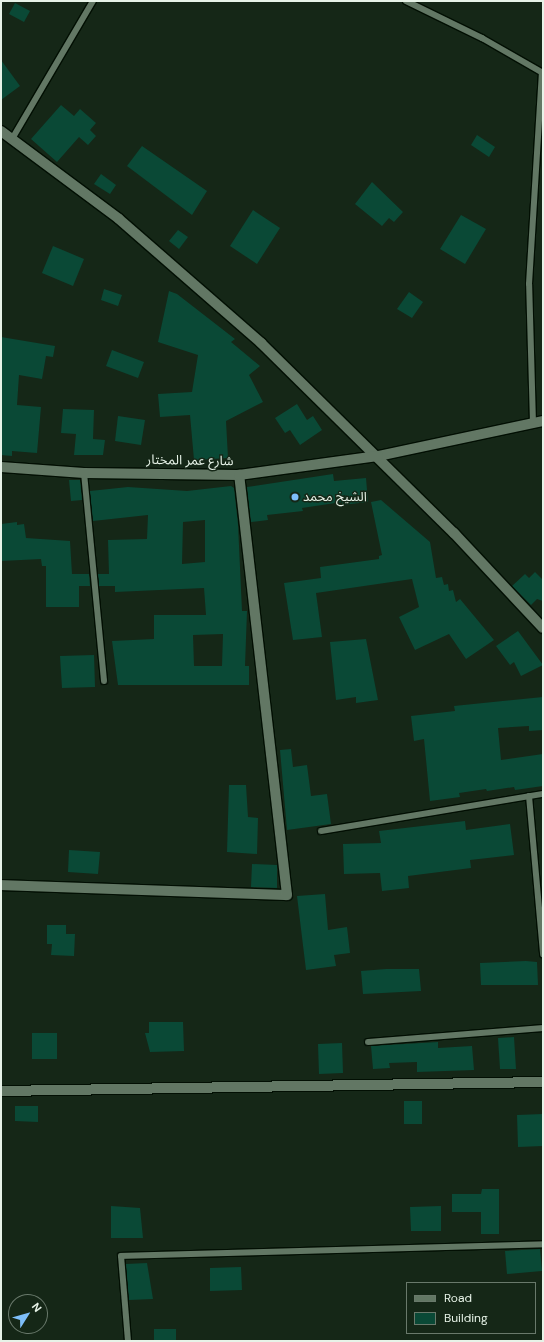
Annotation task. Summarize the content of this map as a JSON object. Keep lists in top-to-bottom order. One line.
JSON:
{"streets":{"street":["شارع عمر المختار"]},"places":["الشيخ محمد"],"legend":["Road","Building"],"north":"top right"}
